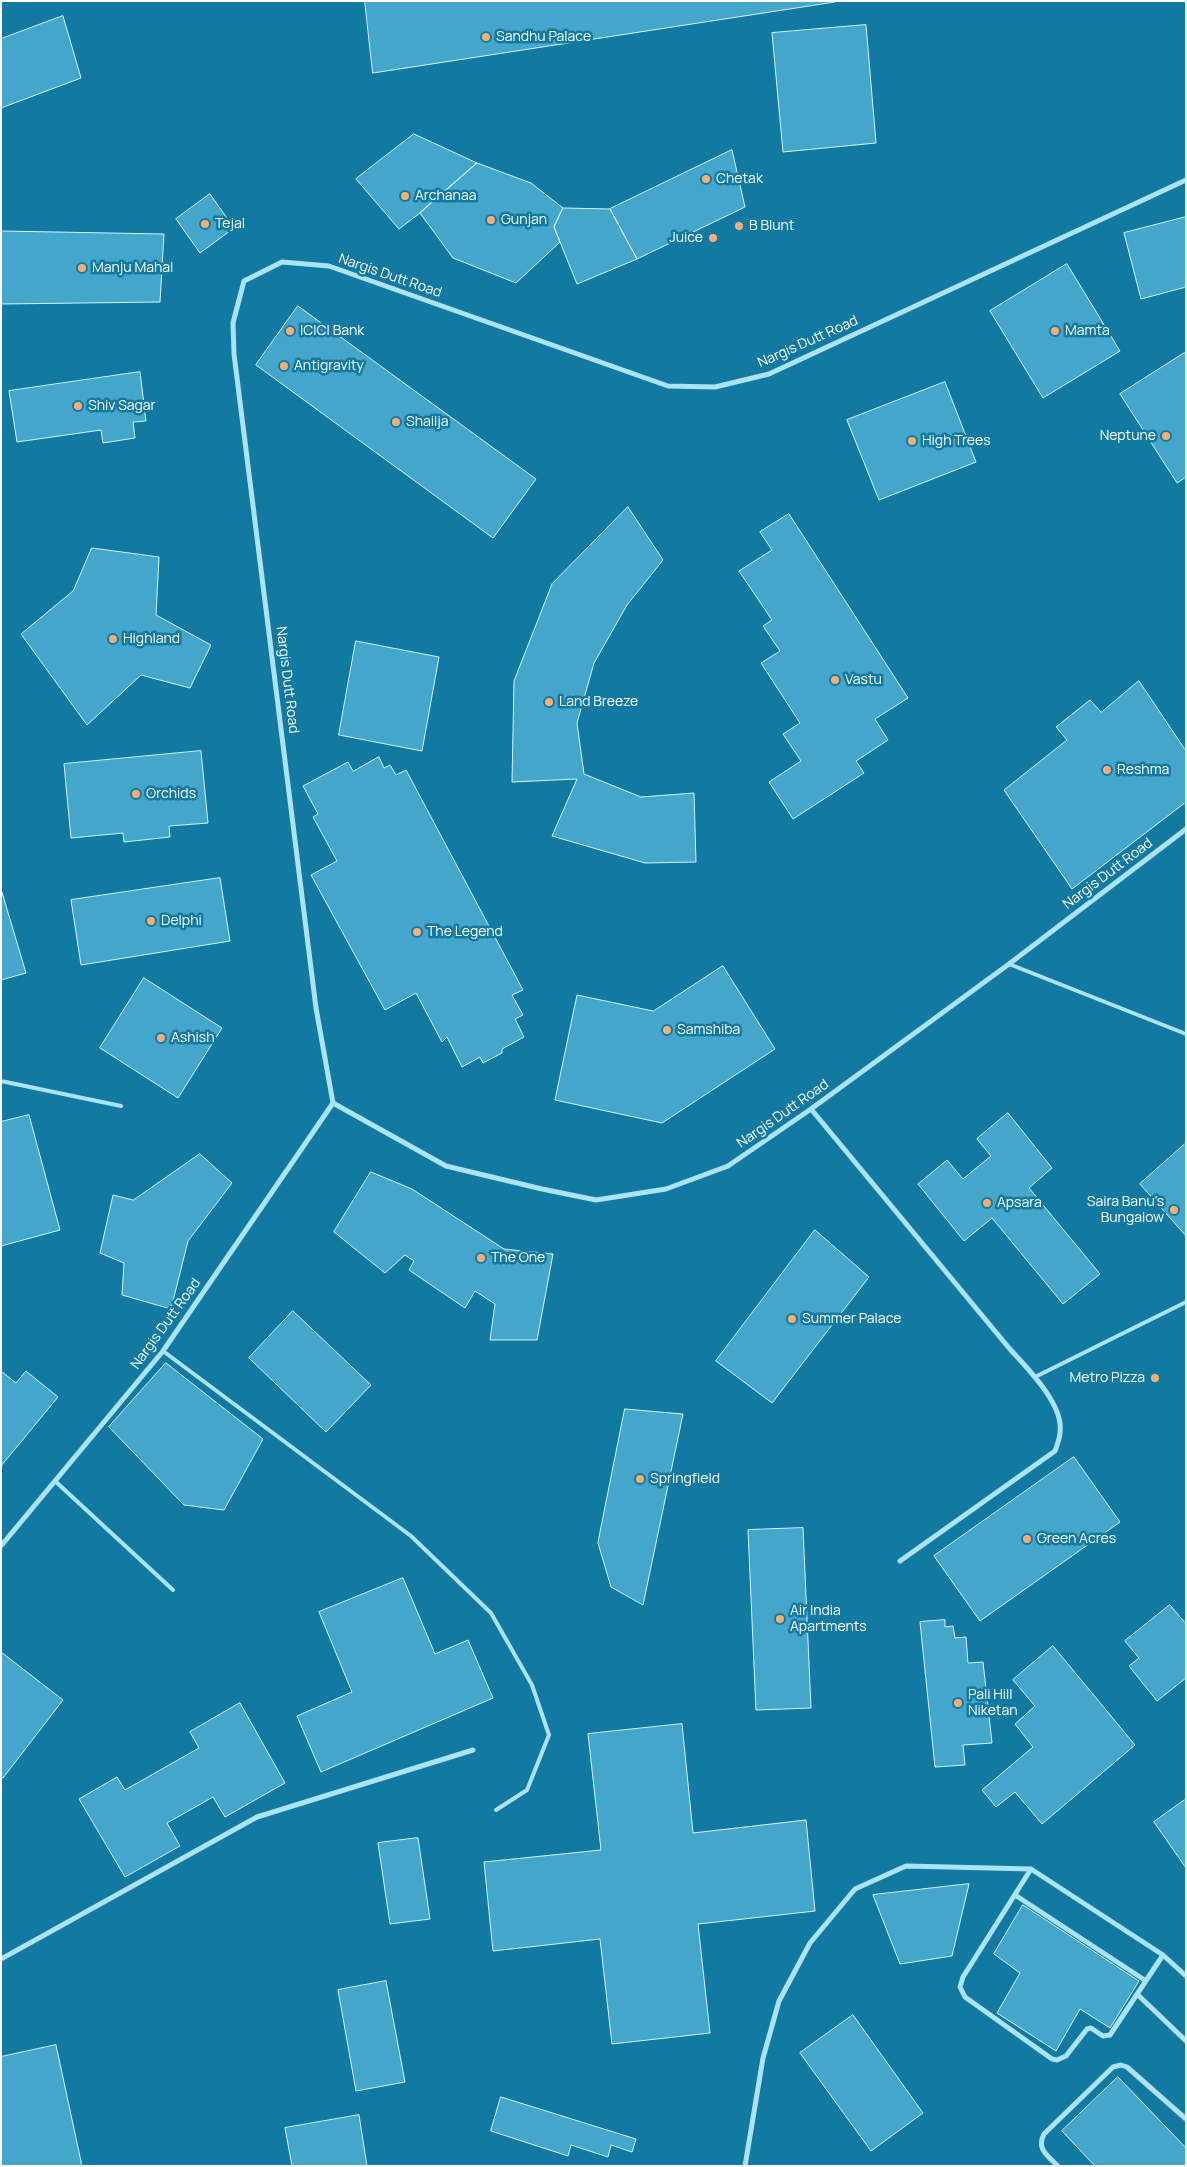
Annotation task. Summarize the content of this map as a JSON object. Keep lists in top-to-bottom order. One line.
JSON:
{"streets":{"street":["Nargis Dutt Road"]},"places":["Sandhu Palace","Chetak","Archanaa","Gunjan","Tejal","B Blunt","Juice","Manju Mahal","ICICI Bank","Mamta","Antigravity","Shiv Sagar","Shailja","Neptune","High Trees","Highland","Vastu","Land Breeze","Reshma","Orchids","Delphi","The Legend","Samshiba","Ashish","Apsara","Saira Banu's Bungalow","The One","Summer Palace","Metro Pizza","Springfield","Green Acres","Air India Apartments","Pali Hill Niketan"]}
